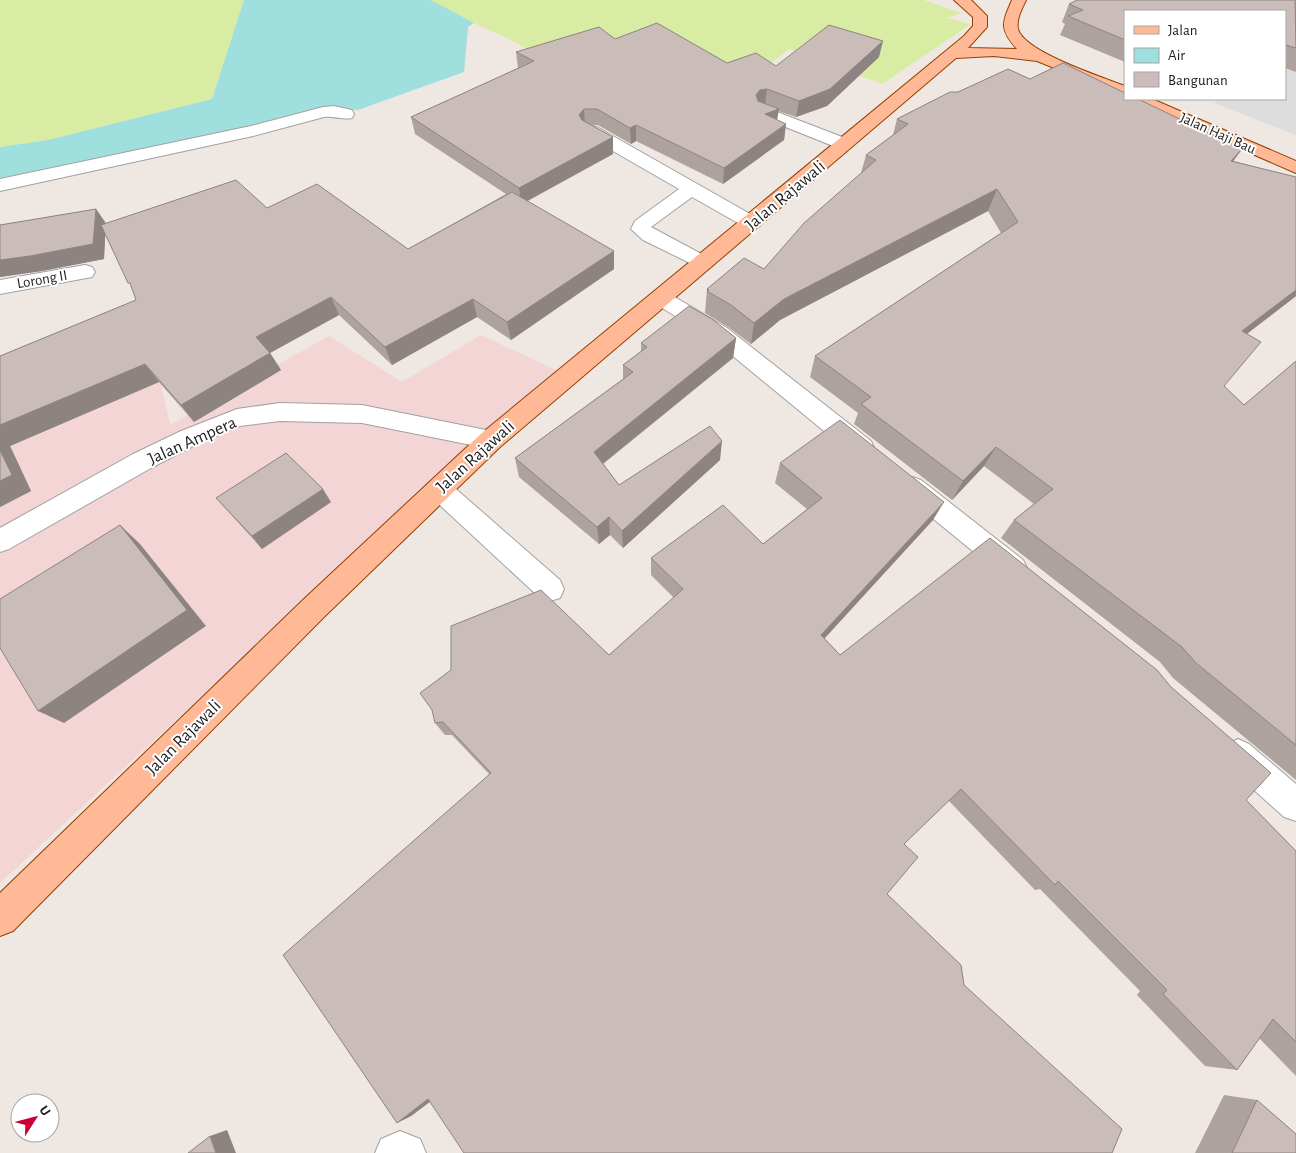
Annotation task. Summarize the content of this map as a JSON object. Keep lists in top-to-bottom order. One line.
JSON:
{"streets":{"main road":["Jalan Haji Bau","Jalan Rajawali"],"street":["Lorong II","Jalan Ampera"]},"crossings":[["Jalan Rajawali","Jalan Ampera"]],"legend":["Jalan","Air","Bangunan"],"north":"top right"}
